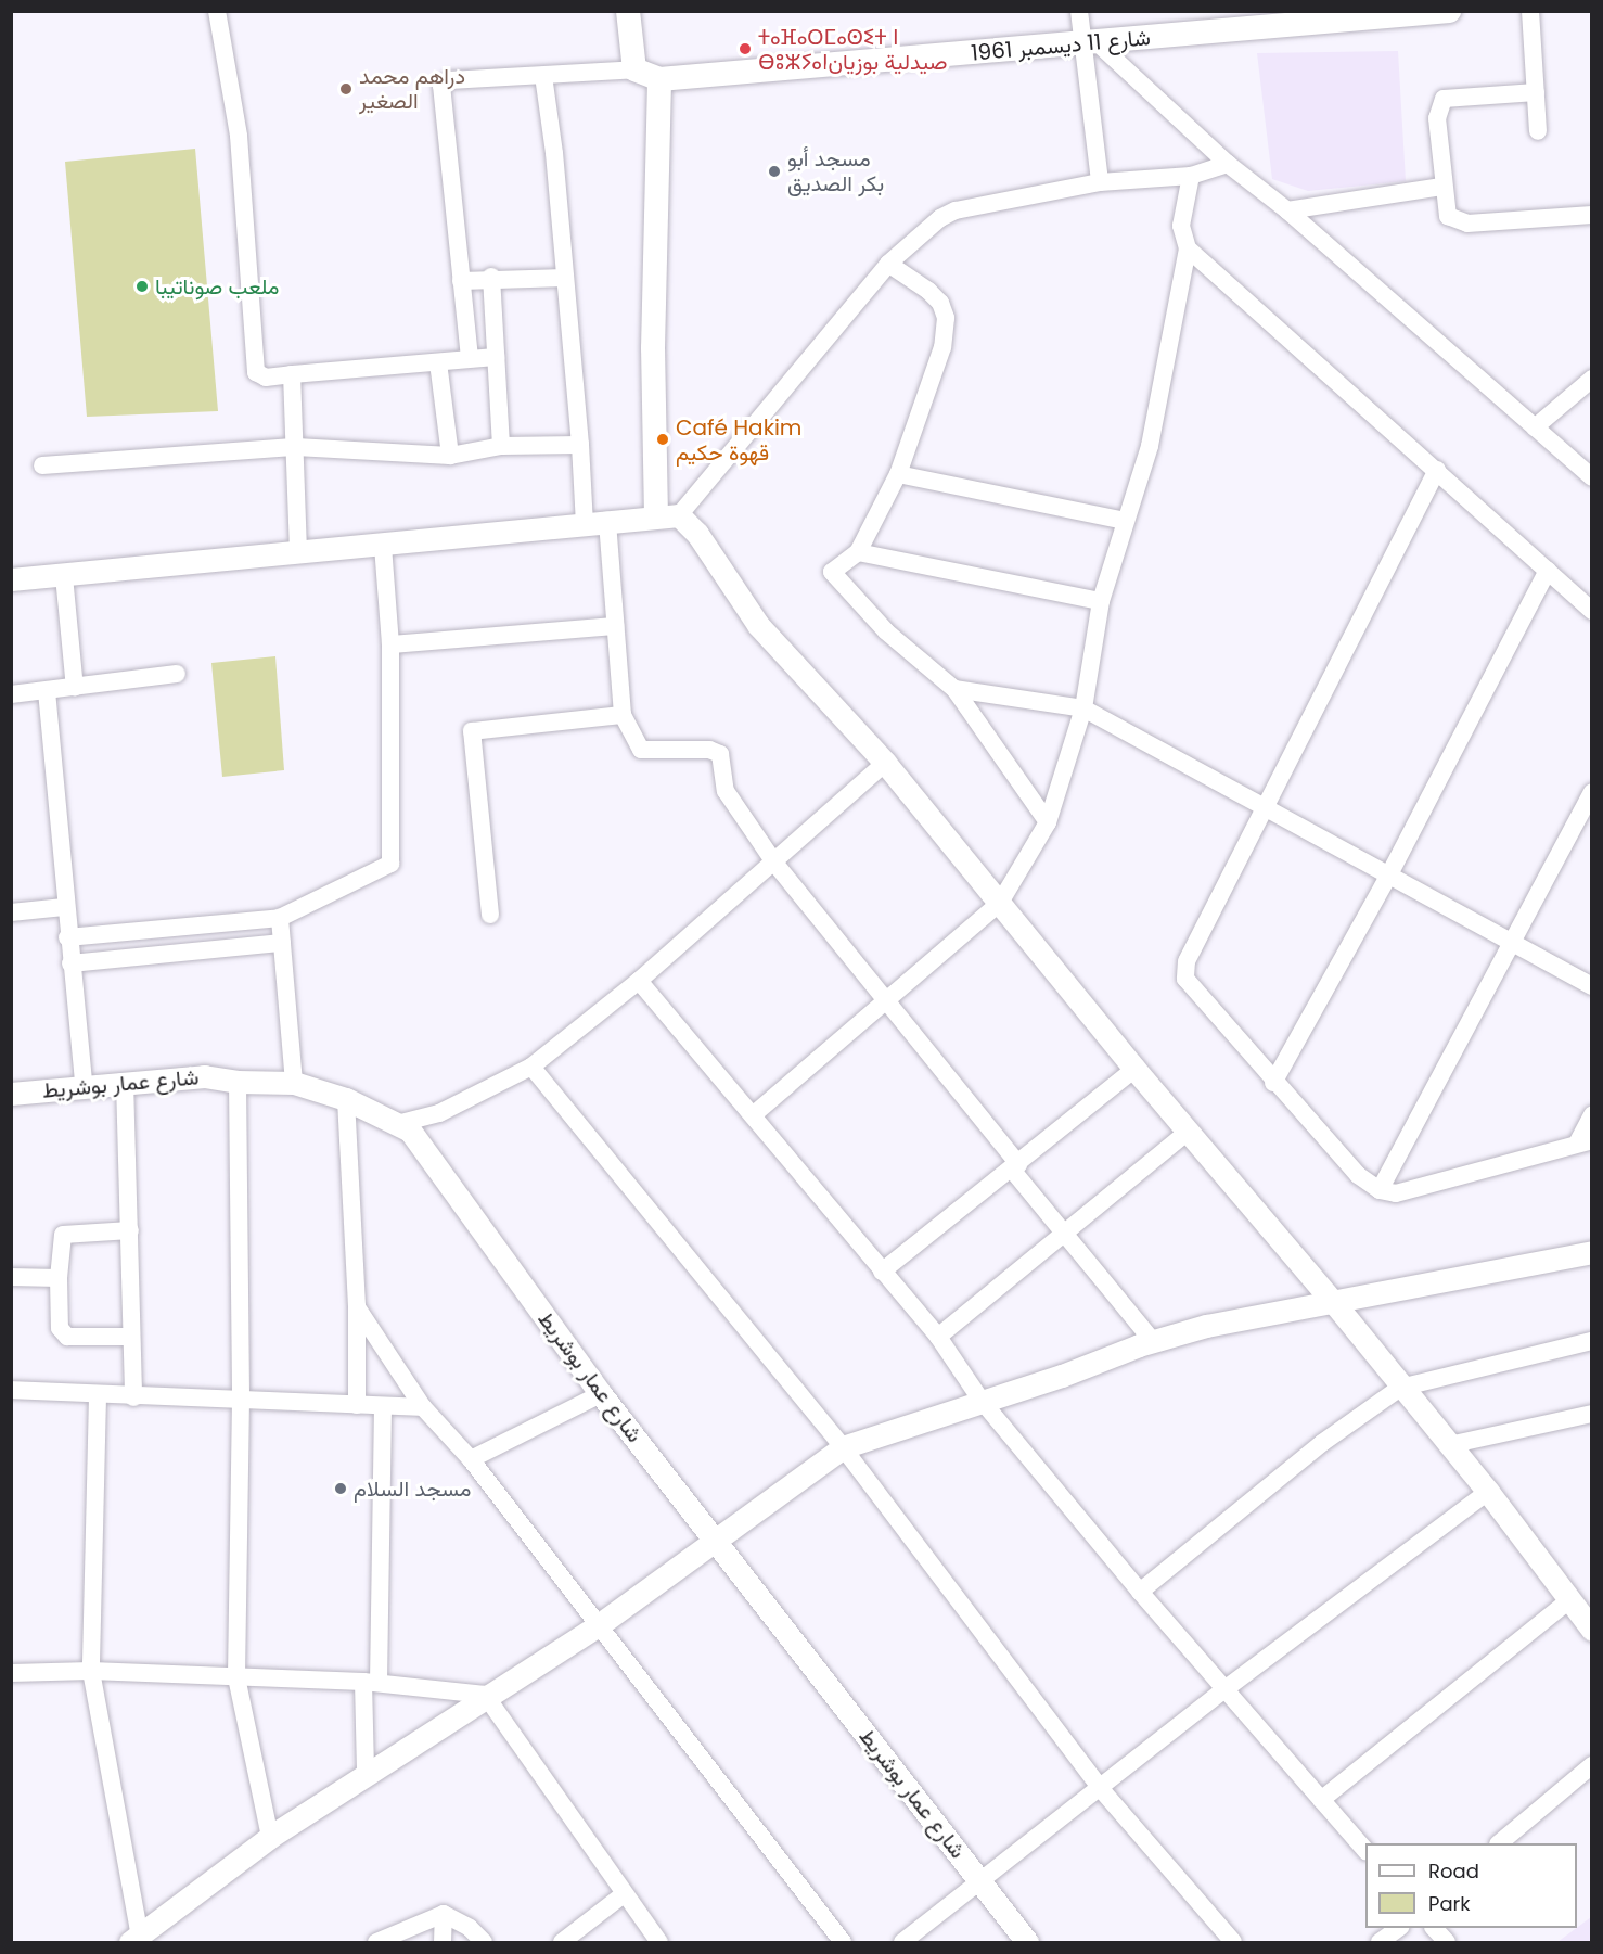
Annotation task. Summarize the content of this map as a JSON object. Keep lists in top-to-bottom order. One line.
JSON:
{"streets":{"main road":["شارع 11 ديسمبر 1961"],"street":["شارع عمار بوشريط"]},"places":["ⵜⴰⴼⴰⵔⵎⴰⵙⵉⵜ ⵏ ⴱⵓⵣⵢⴰⵏصيدلية بوزيان","دراهم محمد الصغير","مسجد أبو بكر الصديق","ملعب صوناتيبا","Café Hakim قهوة حكيم","مسجد السلام"],"legend":["Road","Park"]}
